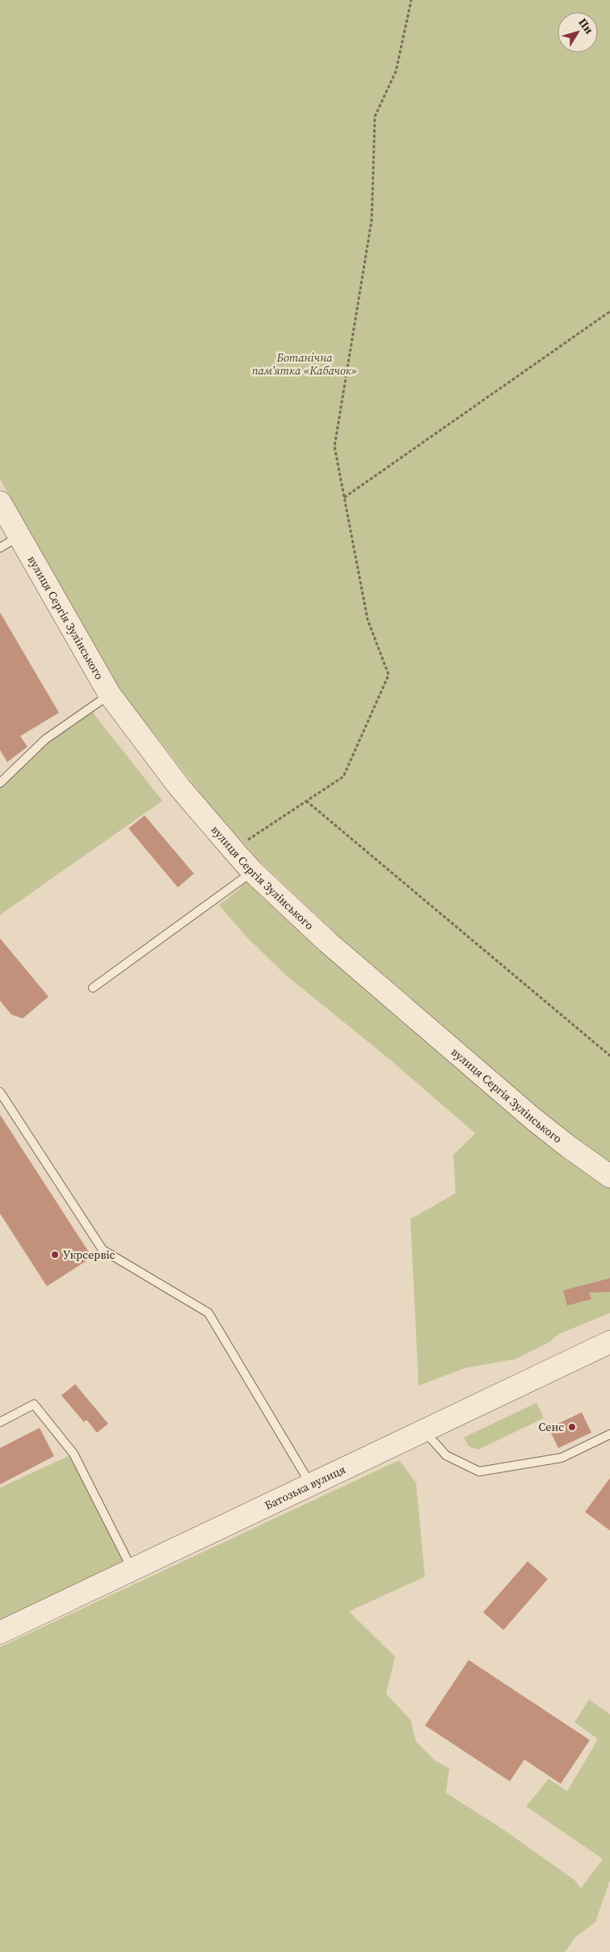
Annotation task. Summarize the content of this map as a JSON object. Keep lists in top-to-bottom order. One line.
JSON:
{"streets":{"street":["вулиця Сергія Зулінського","Батозька вулиця"]},"parks":["Ботанічна пам'ятка «Кабачок»"],"places":["Укрсервіс","Сенс"],"north":"top right"}
